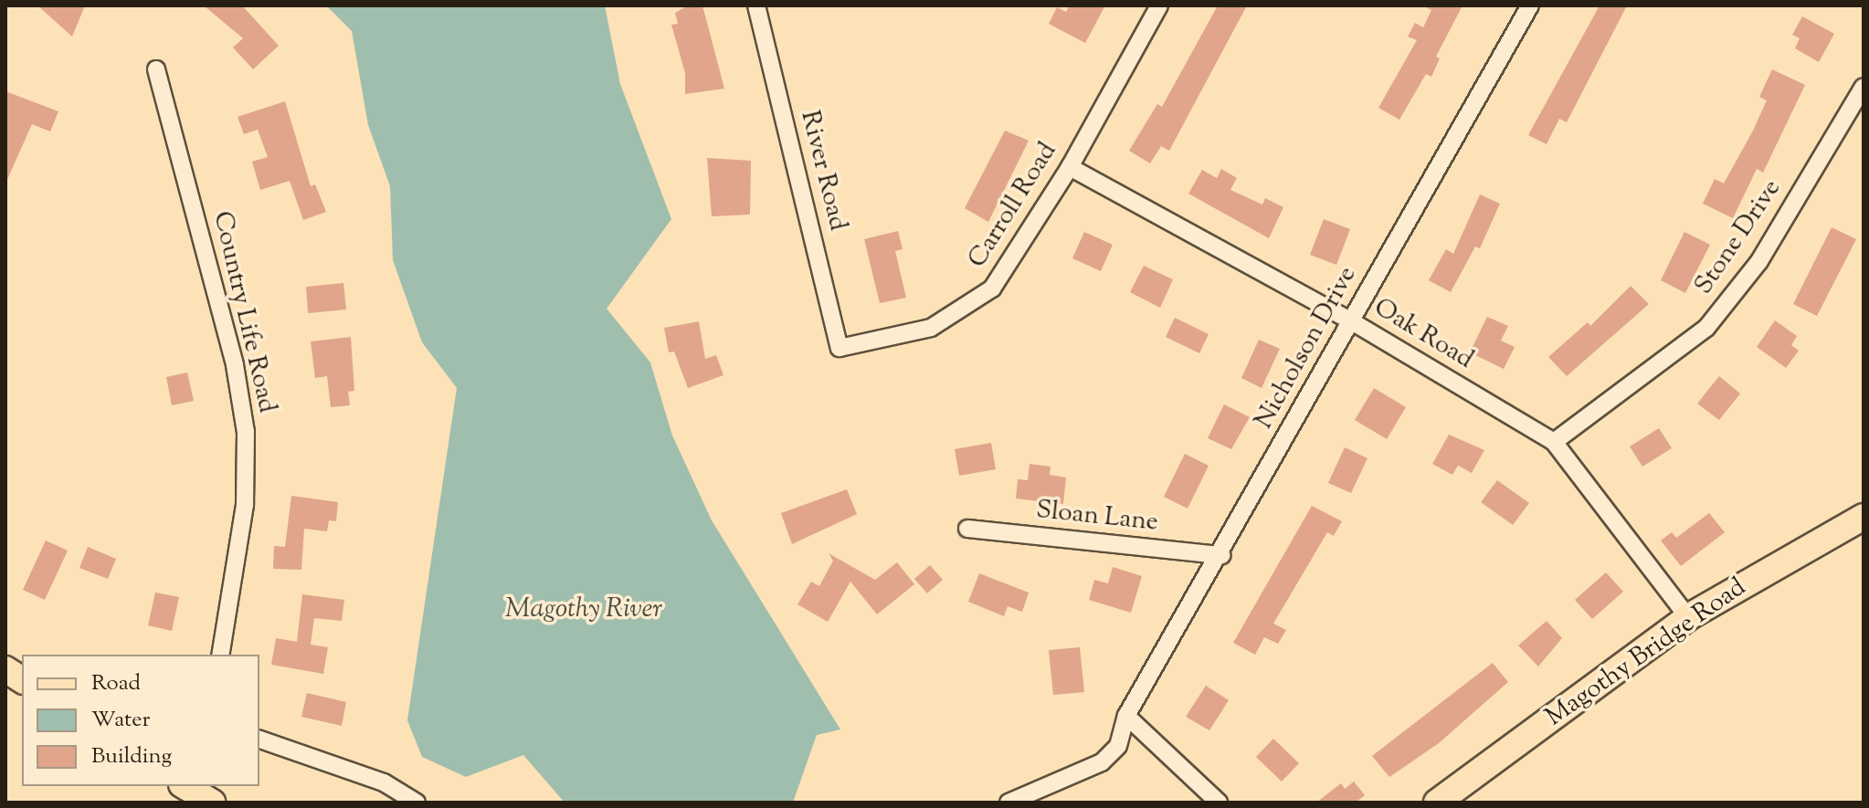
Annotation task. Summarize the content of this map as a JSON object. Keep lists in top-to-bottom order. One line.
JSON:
{"streets":{"main road":["Magothy Bridge Road"],"street":["River Road","Carroll Road","Stone Drive","Country Life Road","Oak Road","Nicholson Drive","Sloan Lane"]},"crossings":[["River Road","Carroll Road"],["Carroll Road","Oak Road"],["Stone Drive","Oak Road"],["Oak Road","Nicholson Drive"],["Oak Road","Magothy Bridge Road"],["Nicholson Drive","Sloan Lane"]],"water":["Magothy River"],"legend":["Road","Water","Building"]}
